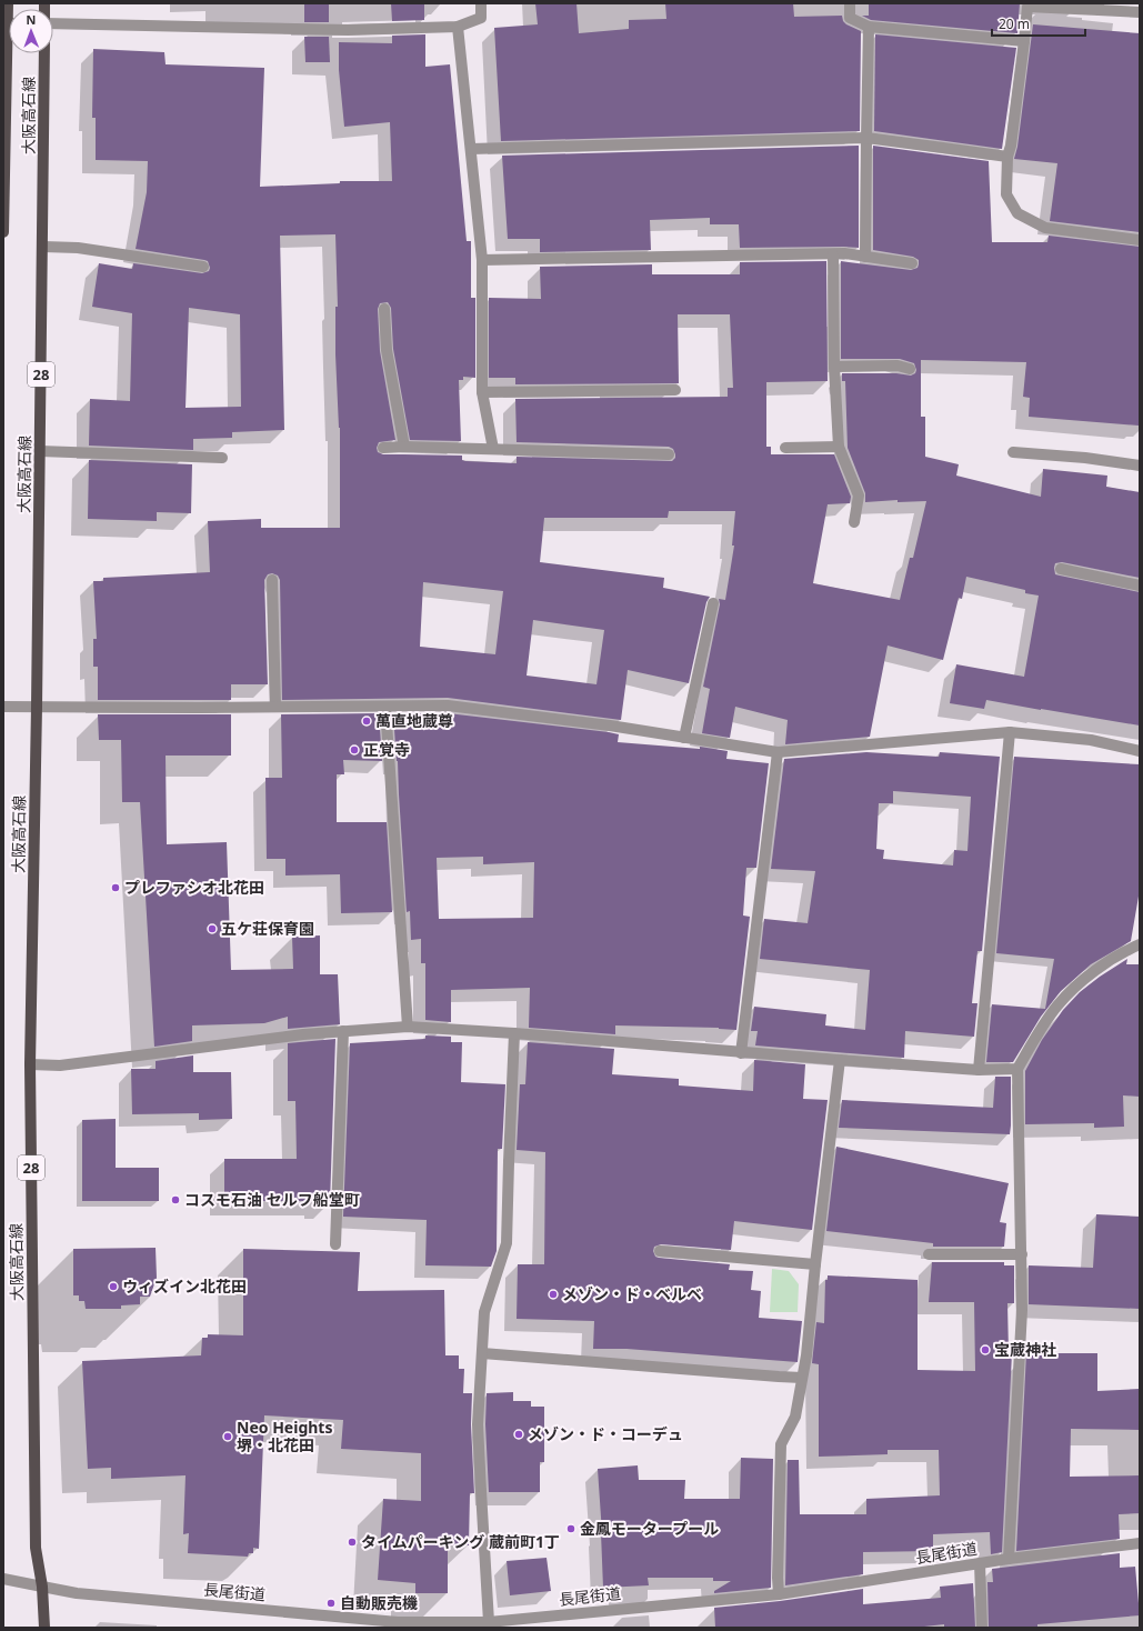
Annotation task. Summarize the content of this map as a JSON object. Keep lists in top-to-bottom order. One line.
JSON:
{"streets":{"main road":["大阪高石線","28"],"street":["長尾街道"]},"crossings":[["大阪高石線","長尾街道"]],"places":["萬直地蔵尊","正覚寺","プレファシオ北花田","五ケ荘保育園","コスモ石油 セルフ船堂町","ウィズイン北花田","メゾン・ド・ベルベ","宝蔵神社","メゾン・ド・コーデュ","Neo Heights 堺・北花田","金鳳モータープール","タイムパーキング 蔵前町1丁","自動販売機"],"scale_bar":"20 m","north":"top"}
